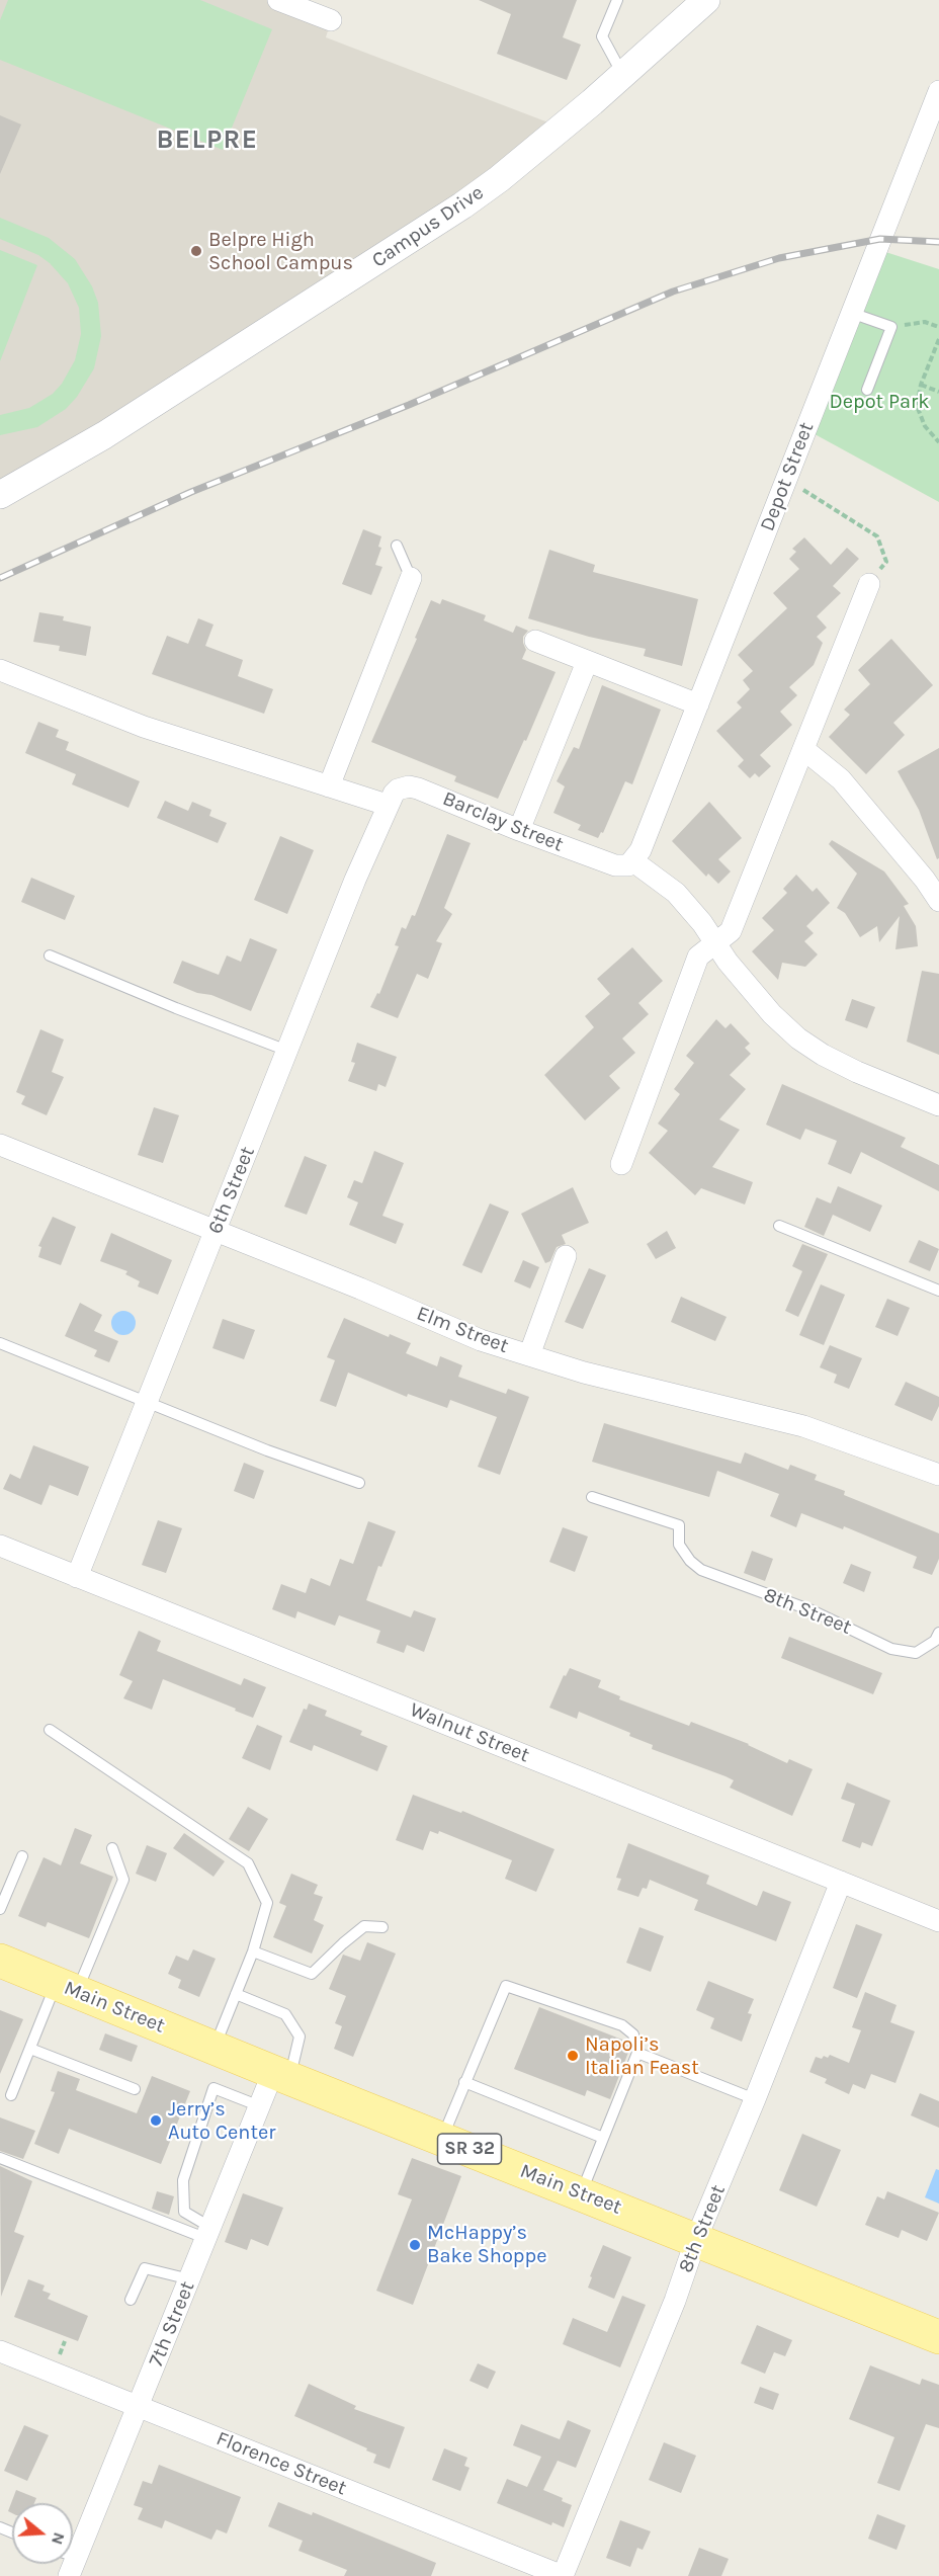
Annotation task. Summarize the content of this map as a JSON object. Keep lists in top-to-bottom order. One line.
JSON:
{"streets":{"main road":["Main Street","SR 32"],"street":["Campus Drive","Depot Street","Barclay Street","6th Street","Elm Street","8th Street","Walnut Street","7th Street","Florence Street"]},"crossings":[["Depot Street","Barclay Street"],["Barclay Street","6th Street"],["6th Street","Elm Street"],["6th Street","Walnut Street"],["8th Street","Walnut Street"],["8th Street","Main Street"],["8th Street","Florence Street"],["Main Street","7th Street"],["7th Street","Florence Street"]],"districts":["BELPRE"],"parks":["Depot Park"],"places":["Belpre High School Campus","Napoli’s Italian Feast","Jerry’s Auto Center","McHappy’s Bake Shoppe"],"north":"right"}
